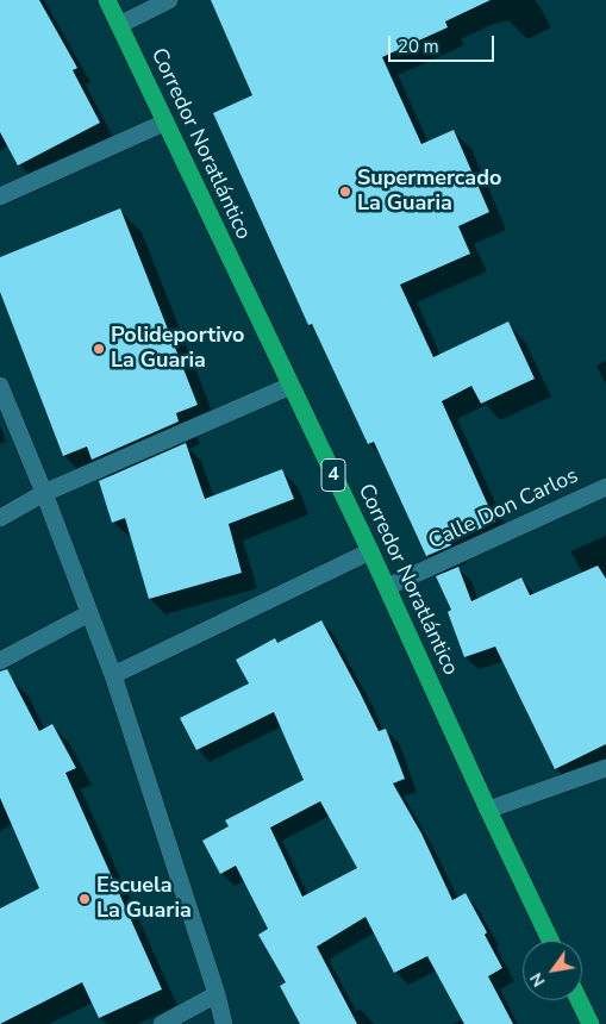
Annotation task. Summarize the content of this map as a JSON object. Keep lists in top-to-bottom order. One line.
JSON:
{"streets":{"highway":["Corredor Noratlántico","4"],"street":["Calle Don Carlos"]},"crossings":[["Corredor Noratlántico","Calle Don Carlos"]],"places":["Supermercado La Guaria","Polideportivo La Guaria","Escuela La Guaria"],"scale_bar":"20 m","north":"bottom left"}
